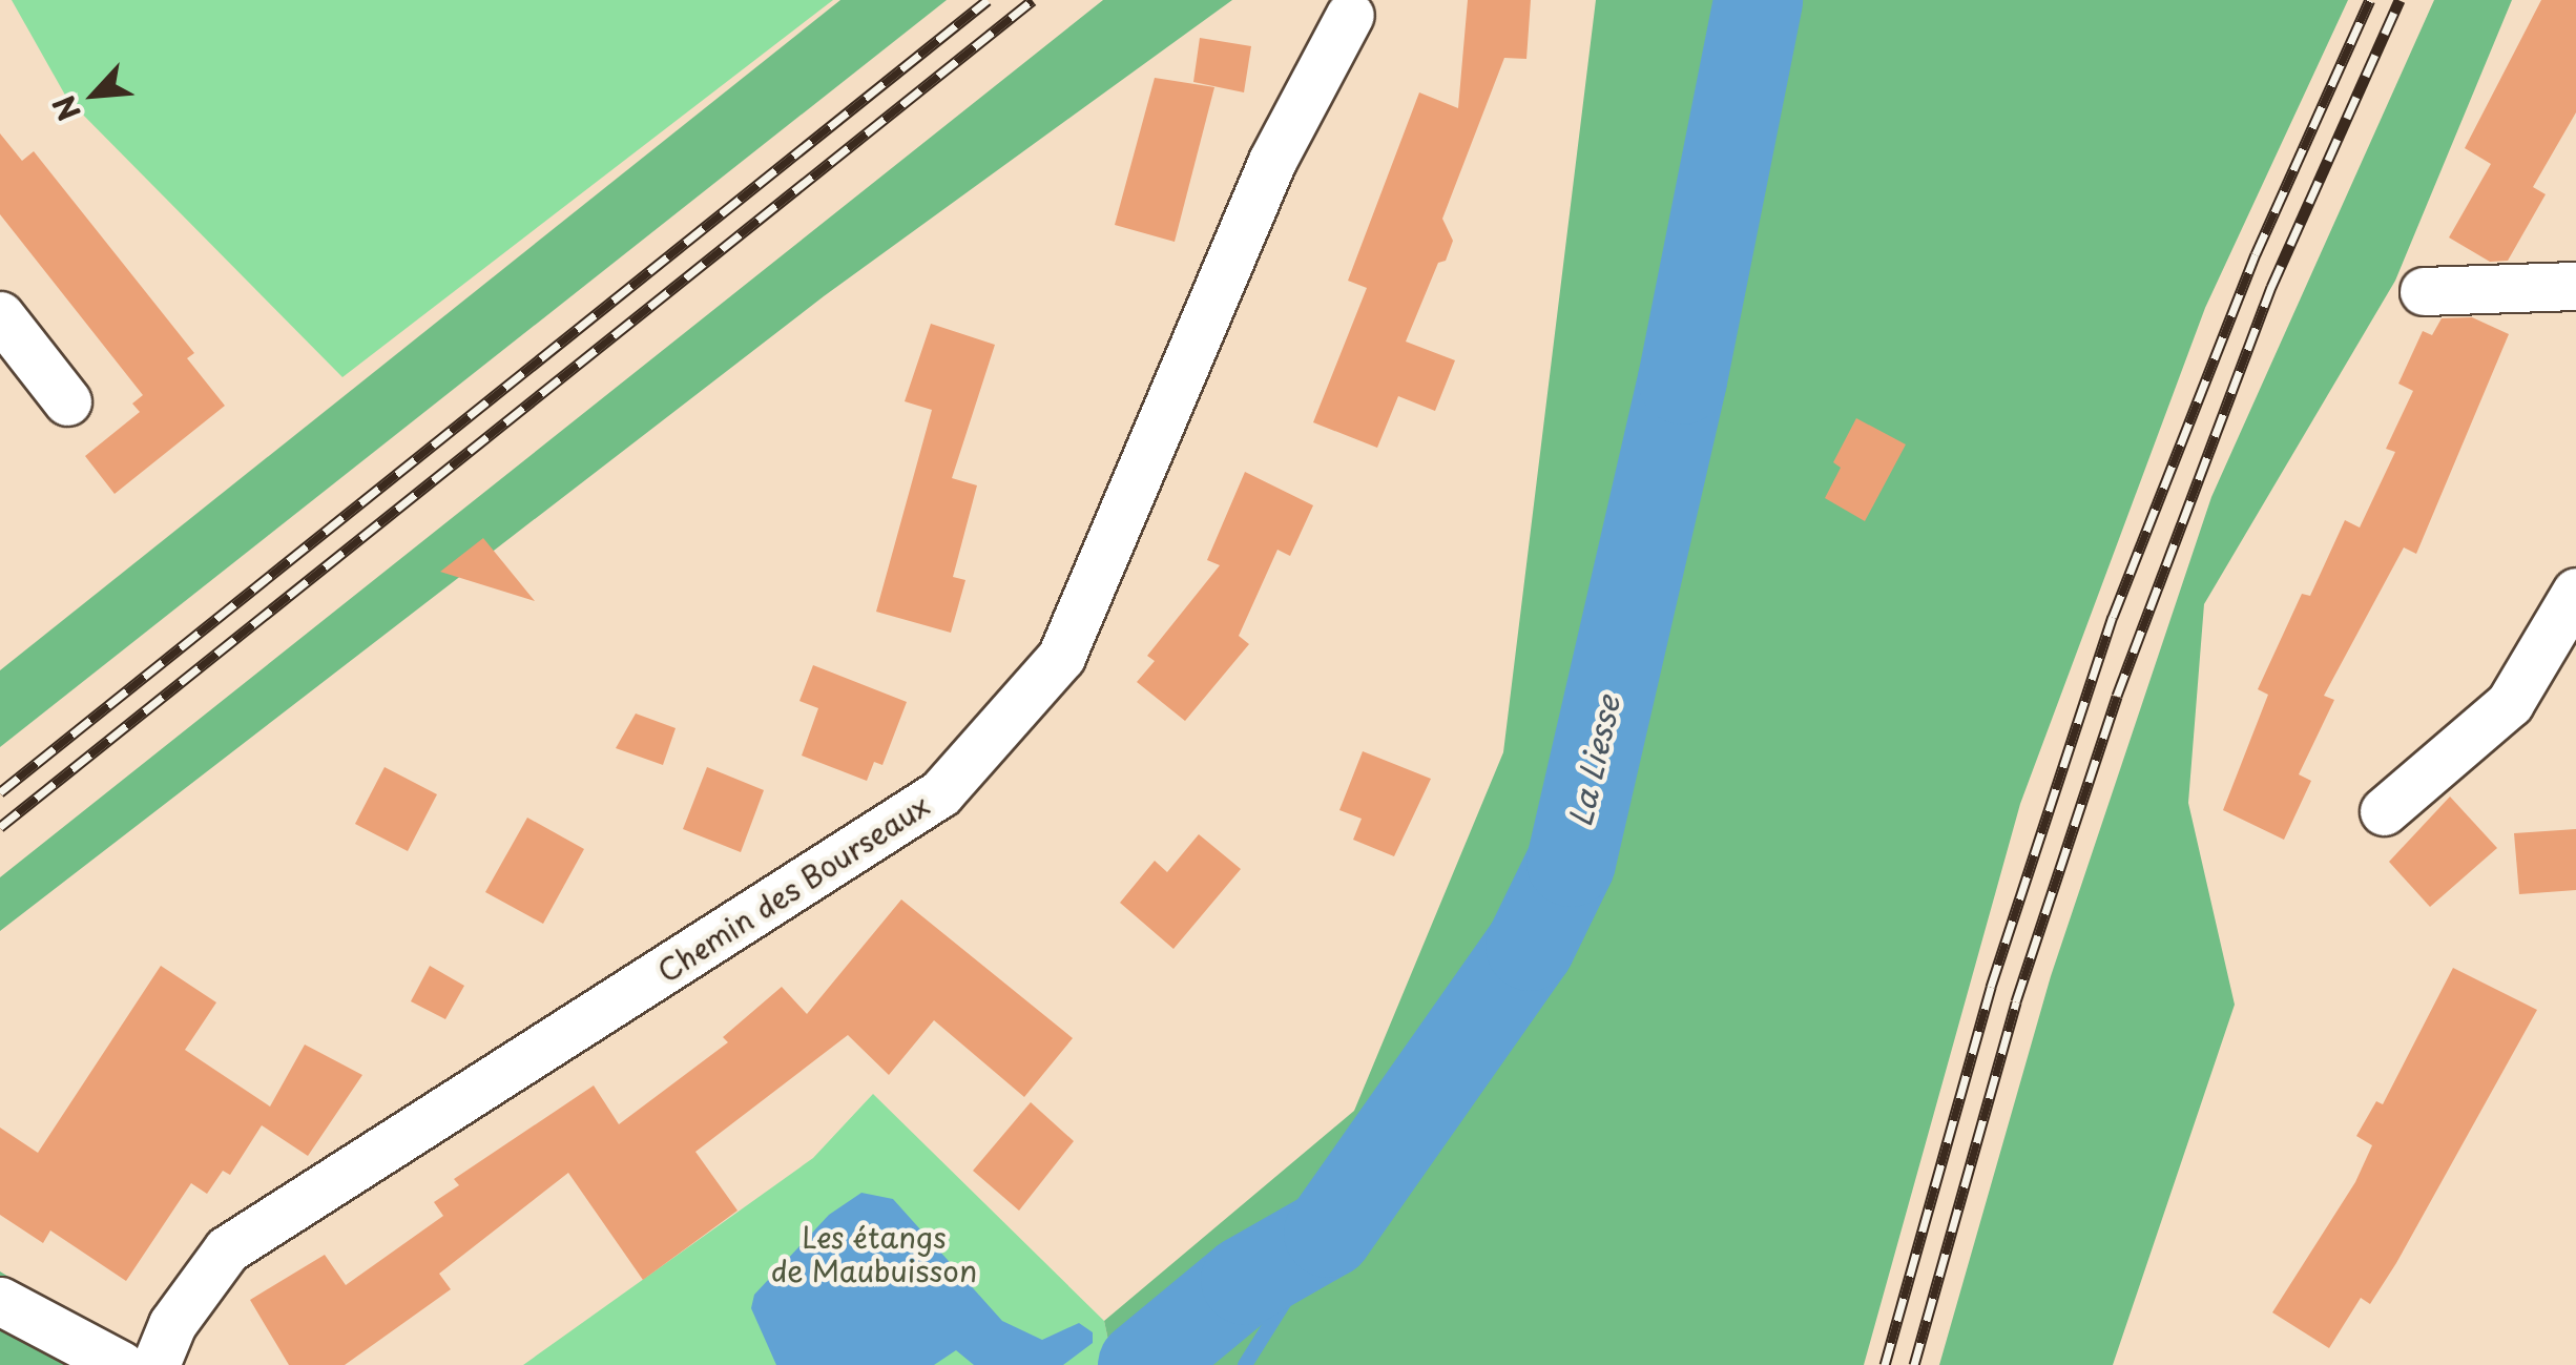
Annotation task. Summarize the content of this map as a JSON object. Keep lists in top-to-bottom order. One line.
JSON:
{"streets":{"street":["Chemin des Bourseaux"]},"water":["La Liesse"],"parks":["Les étangs de Maubuisson"],"north":"bottom left"}
